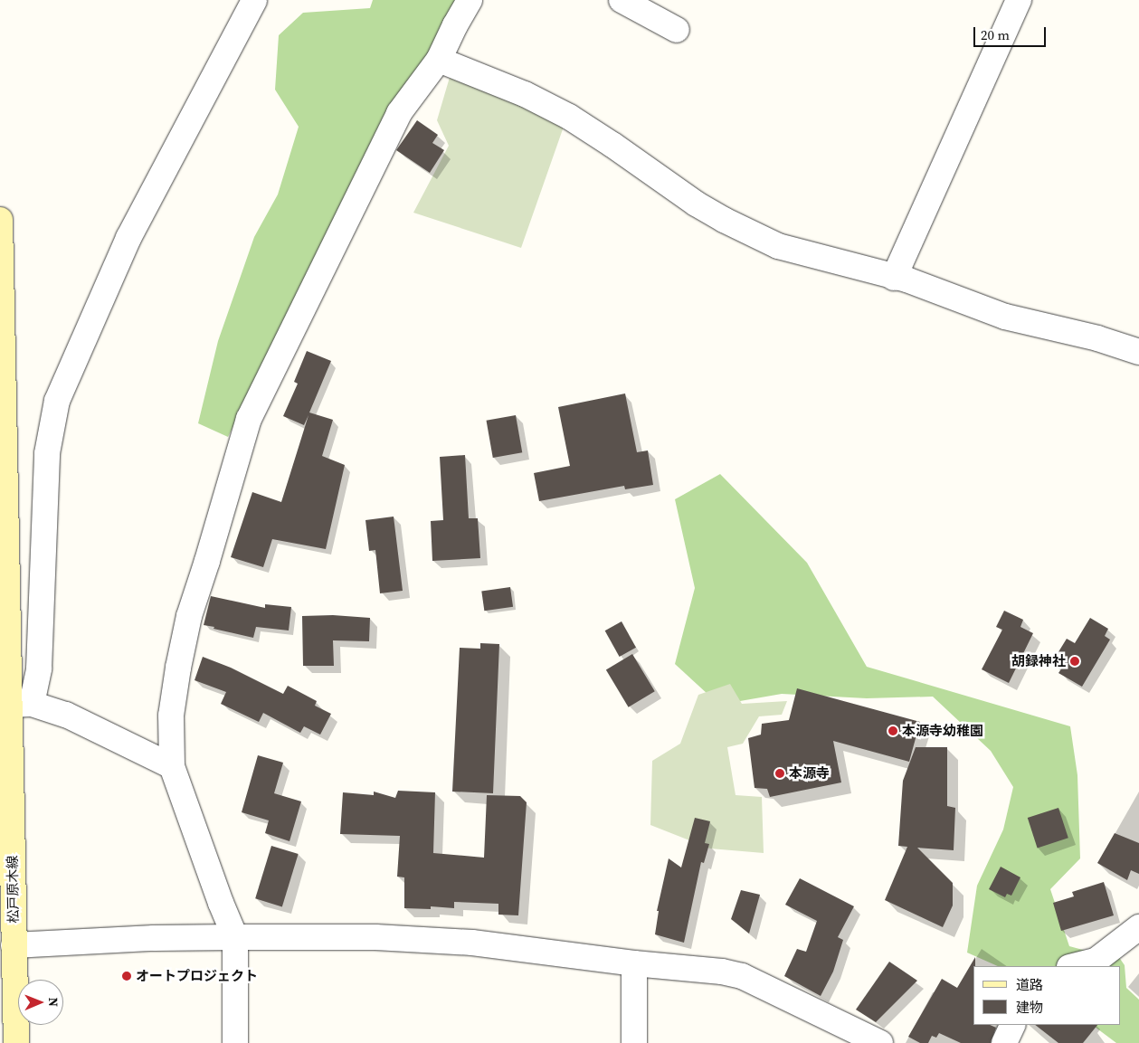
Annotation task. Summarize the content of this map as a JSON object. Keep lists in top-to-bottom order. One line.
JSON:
{"streets":{"main road":["松戸原木線"]},"places":["胡録神社","本源寺幼稚園","本源寺","オートプロジェクト"],"legend":["道路","建物"],"scale_bar":"20 m","north":"right"}
